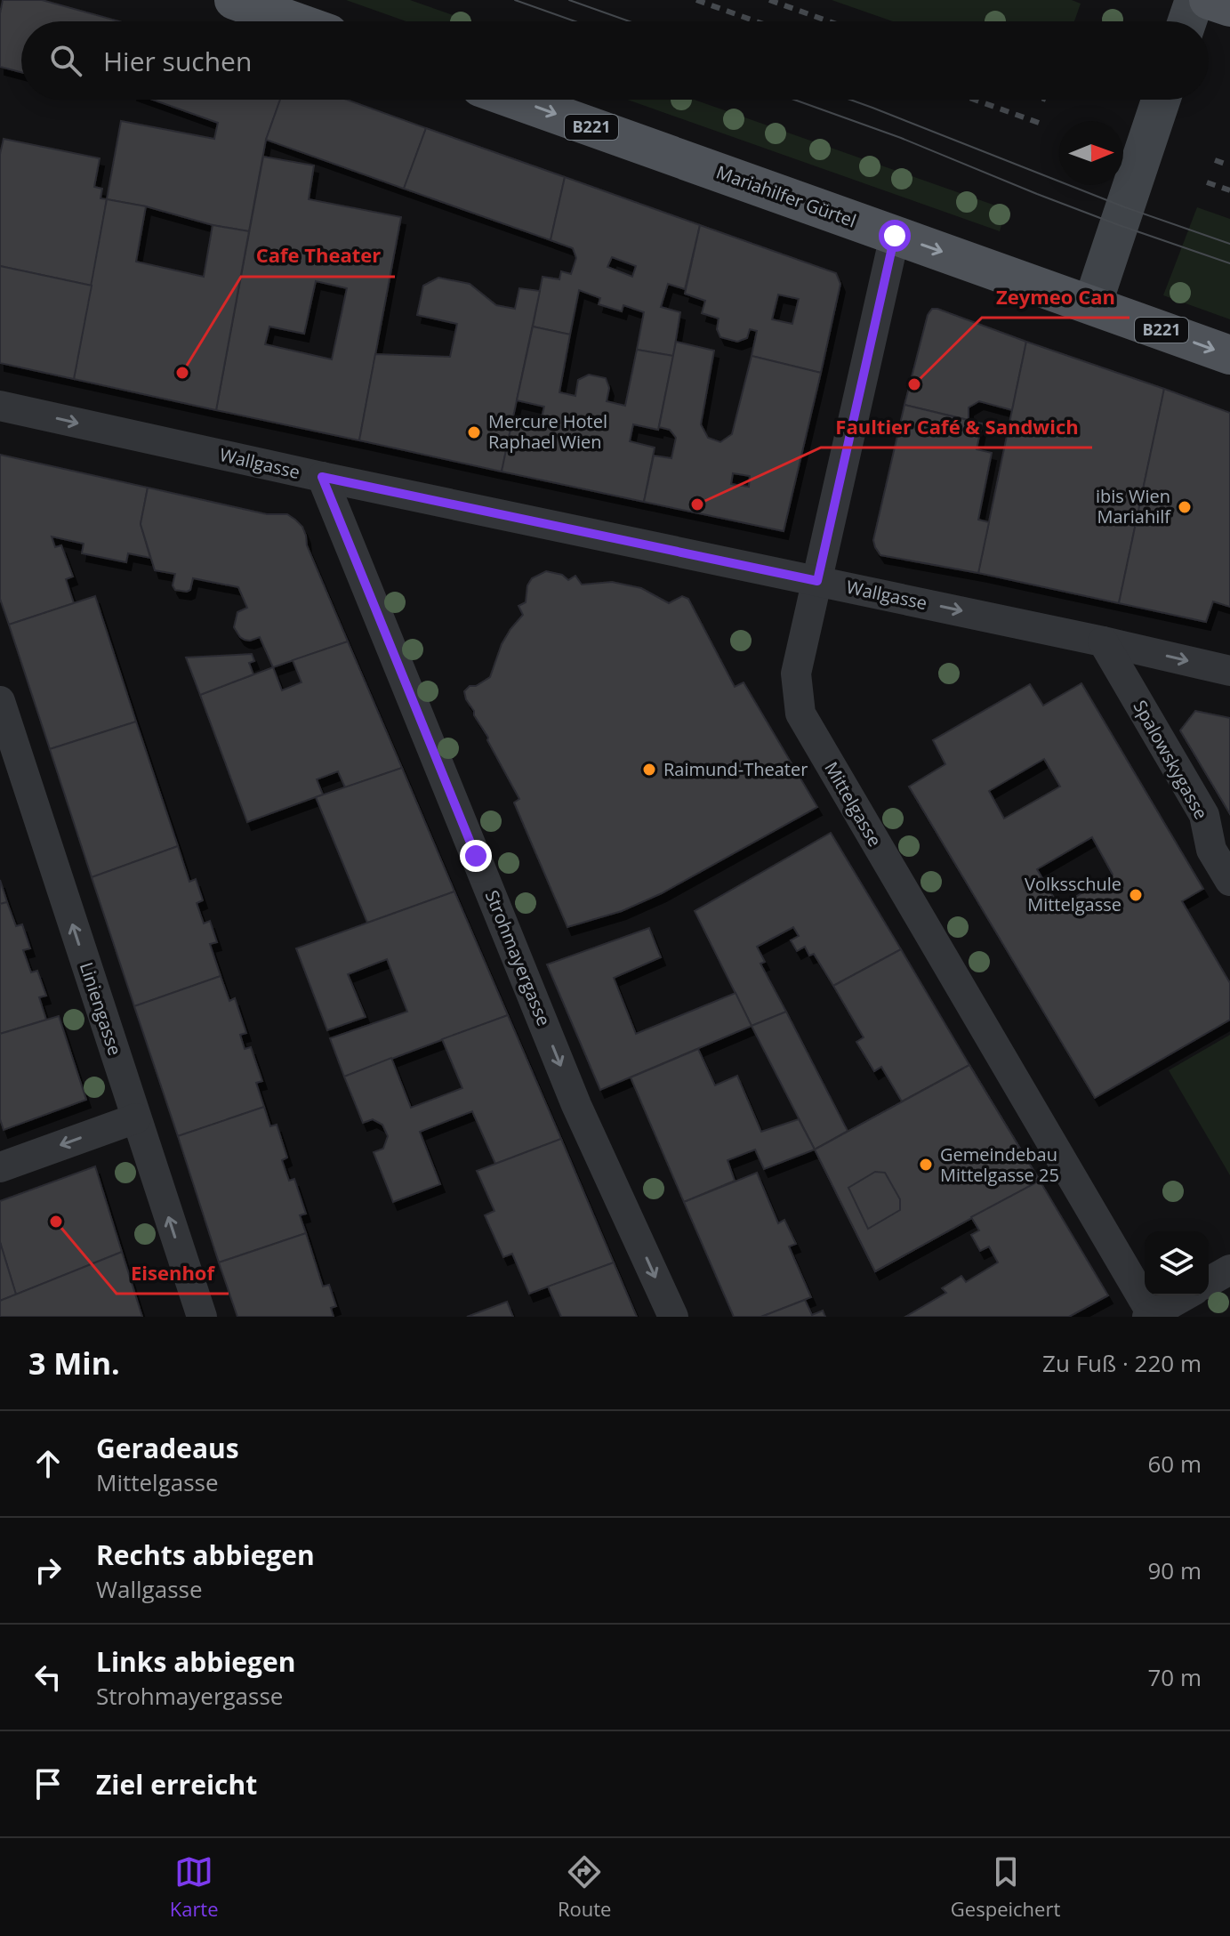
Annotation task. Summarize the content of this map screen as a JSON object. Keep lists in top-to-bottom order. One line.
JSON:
{"streets":{"main road":["B221","Mariahilfer Gürtel"],"street":["Wallgasse","Spalowskygasse","Mittelgasse","Strohmayergasse","Liniengasse"]},"crossings":[["Mariahilfer Gürtel","Mittelgasse"],["Wallgasse","Spalowskygasse"],["Wallgasse","Mittelgasse"],["Wallgasse","Strohmayergasse"]],"one_way":["Mariahilfer Gürtel","Wallgasse","Strohmayergasse","Liniengasse"],"places":["Cafe Theater","Zeymeo Can","Mercure Hotel Raphael Wien","Faultier Café & Sandwich","ibis Wien Mariahilf","Raimund-Theater","Volksschule Mittelgasse","Gemeindebau Mittelgasse 25","Eisenhof"],"north":"right","page":{"search":"Hier suchen","heading":["3 Min.","Zu Fuß · 220 m"],"list":[["Geradeaus","Mittelgasse","60 m"],["Rechts abbiegen","Wallgasse","90 m"],["Links abbiegen","Strohmayergasse","70 m"],"Ziel erreicht"],"nav":["Karte","Route","Gespeichert"]}}
